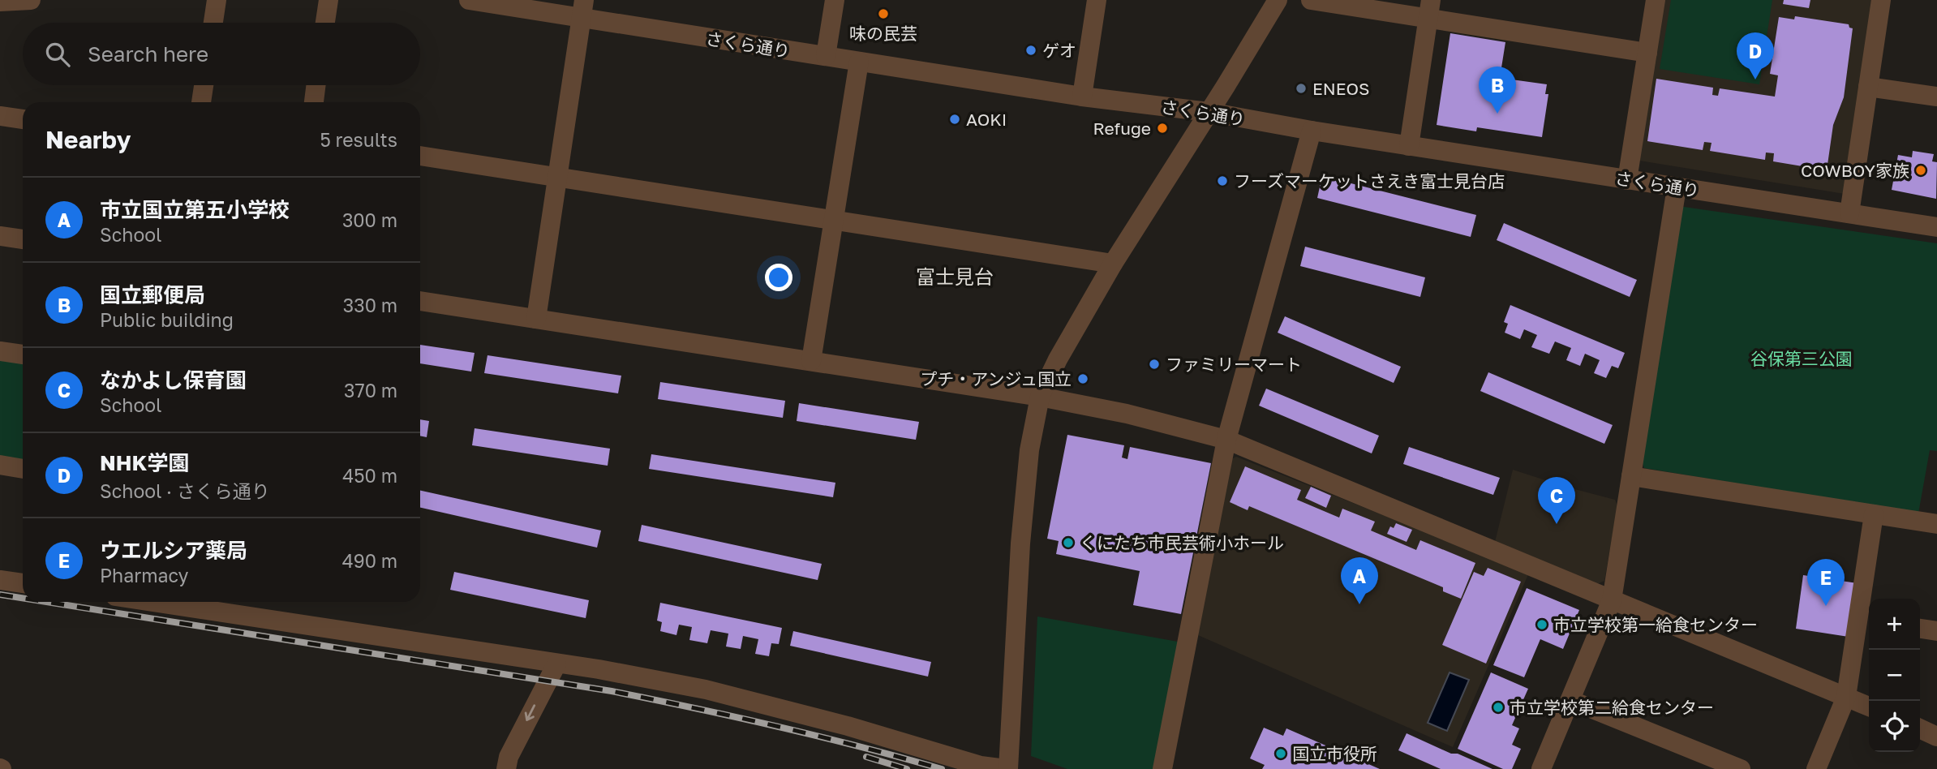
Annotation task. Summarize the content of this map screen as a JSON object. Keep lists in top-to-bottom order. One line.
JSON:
{"streets":{"street":["さくら通り"]},"districts":["富士見台"],"parks":["谷保第三公園"],"places":["味の民芸","ゲオ","ENEOS","AOKI","Refuge","COWBOY家族","フーズマーケットさえき富士見台店","ファミリーマート","プチ・アンジュ国立","くにたち市民芸術小ホール","市立学校第一給食センター","市立学校第二給食センター","国立市役所"],"page":{"search":"Search here","pins":["D","B","C","A","E"],"heading":["Nearby","5 results"],"list":[{"mark":"A","name":"市立国立第五小学校","note":"School","value":"300 m"},{"mark":"B","name":"国立郵便局","note":"Public building","value":"330 m"},{"mark":"C","name":"なかよし保育園","note":"School","value":"370 m"},{"mark":"D","name":"NHK学園","note":"School · さくら通り","value":"450 m"},{"mark":"E","name":"ウエルシア薬局","note":"Pharmacy","value":"490 m"}],"map_buttons":["+","−"]}}
